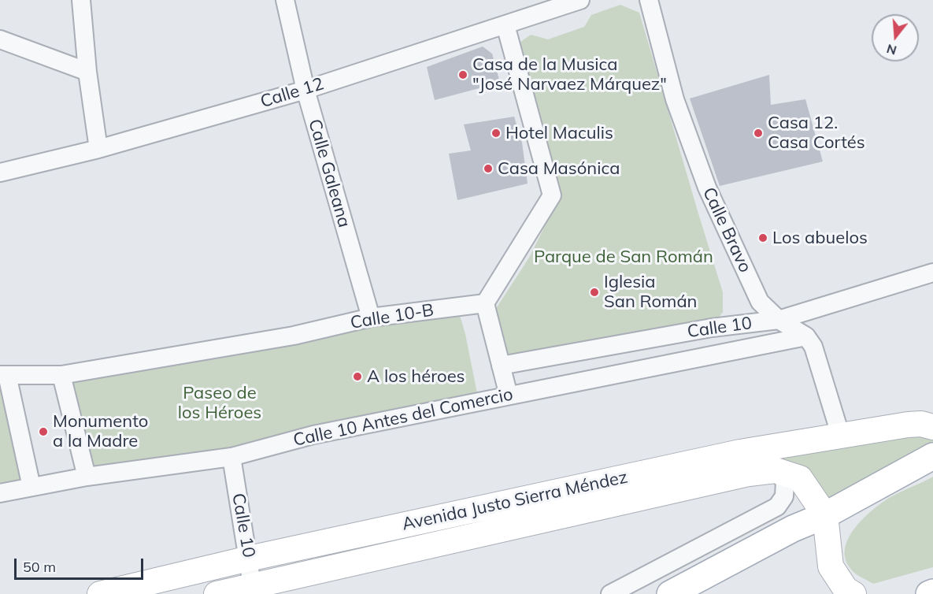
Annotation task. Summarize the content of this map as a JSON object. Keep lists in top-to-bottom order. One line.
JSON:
{"streets":{"main road":["Avenida Justo Sierra Méndez"],"street":["Calle 12","Calle Galeana","Calle Bravo","Calle 10-B","Calle 10","Calle 10 Antes del Comercio"]},"crossings":[["Calle 12","Calle Galeana"],["Calle Galeana","Calle 10-B"],["Calle Bravo","Calle 10"],["Calle Bravo","Calle 10 Antes del Comercio"],["Calle 10","Calle 10 Antes del Comercio"],["Calle 10","Avenida Justo Sierra Méndez"]],"parks":["Parque de San Román","Paseo de los Héroes"],"places":["Casa de la Musica \"José Narvaez Márquez\"","Hotel Maculis","Casa 12. Casa Cortés","Casa Masónica","Los abuelos","Iglesia San Román","A los héroes","Monumento a la Madre"],"scale_bar":"50 m","north":"bottom"}
